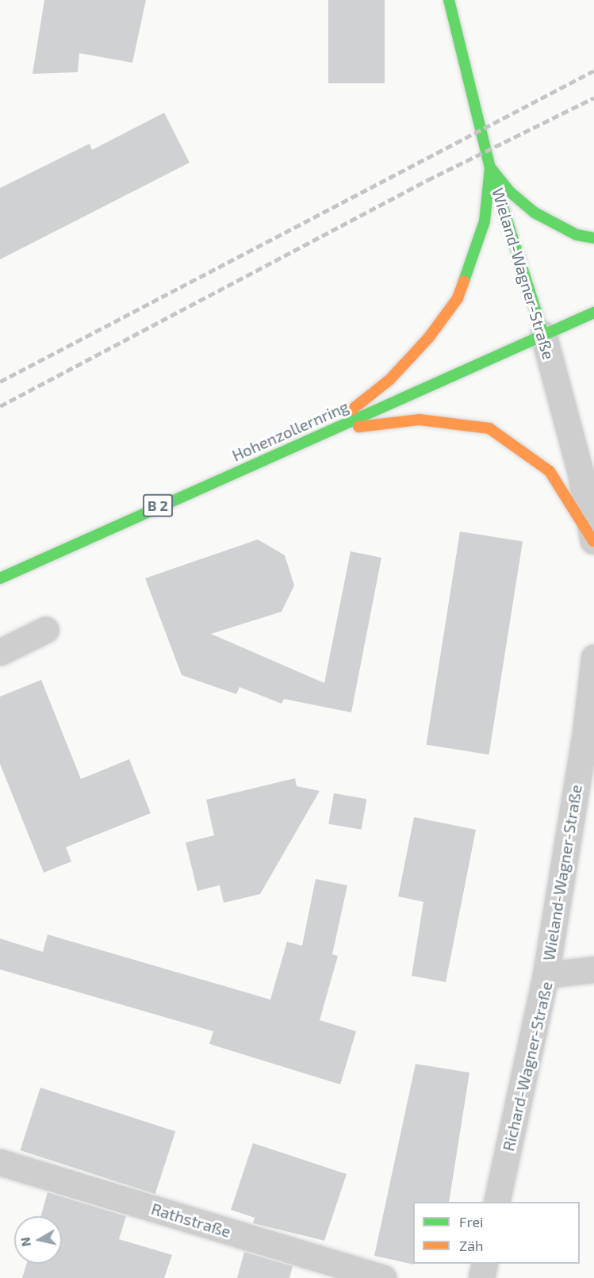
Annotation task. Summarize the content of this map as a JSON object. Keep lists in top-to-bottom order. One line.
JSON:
{"streets":{"main road":["Wieland-Wagner-Straße","Hohenzollernring","B 2"],"street":["Richard-Wagner-Straße","Rathstraße"]},"crossings":[["Wieland-Wagner-Straße","Hohenzollernring"],["Wieland-Wagner-Straße","Richard-Wagner-Straße"]],"legend":["Frei","Zäh"],"north":"left"}
